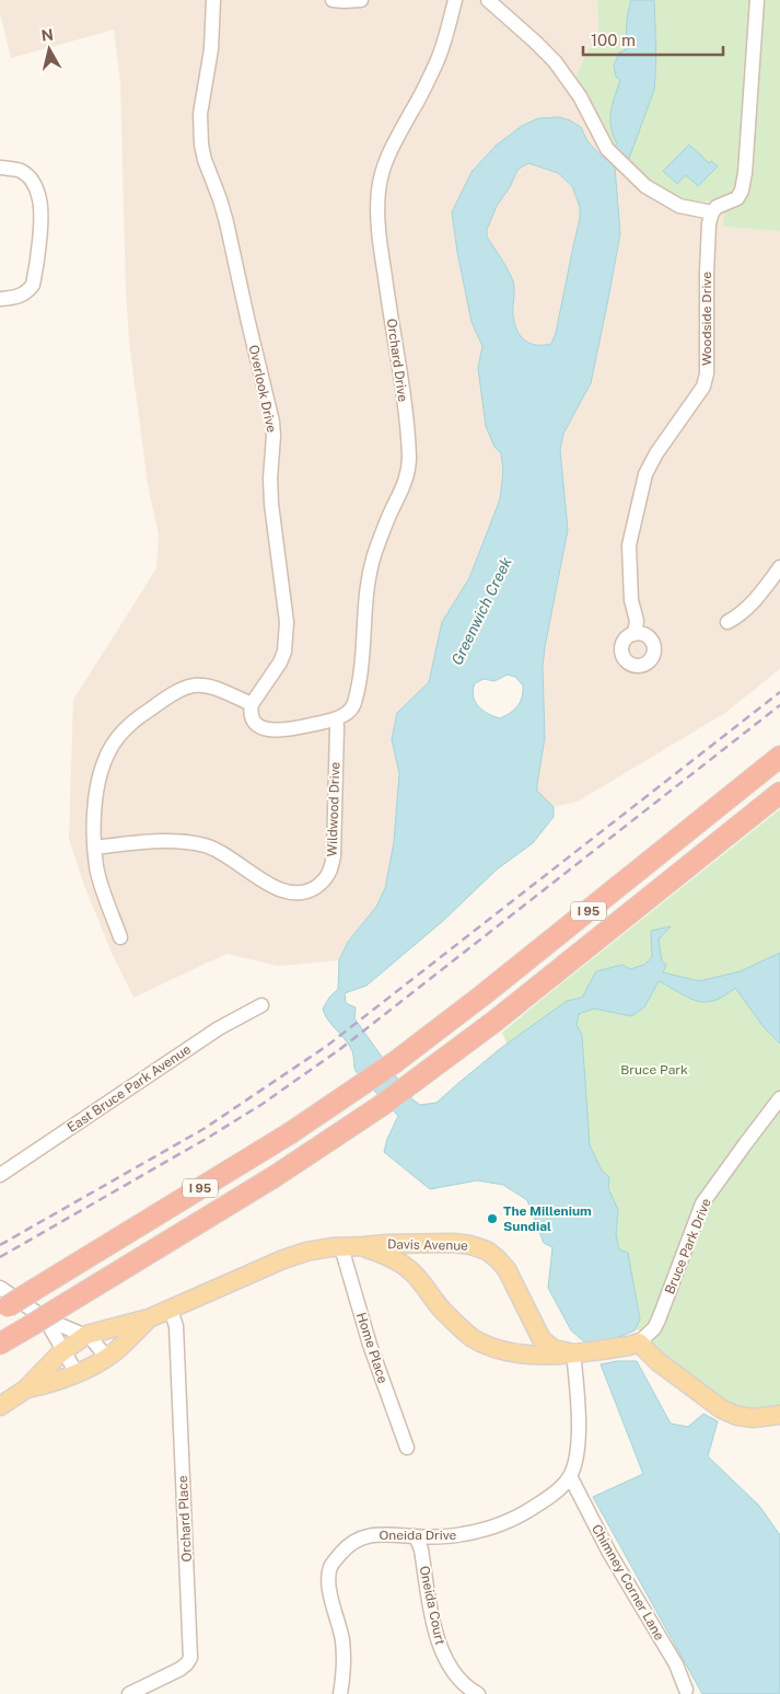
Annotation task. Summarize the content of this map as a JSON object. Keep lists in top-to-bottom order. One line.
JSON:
{"streets":{"highway":["I 95"],"main road":["Davis Avenue"],"street":["Woodside Drive","Orchard Drive","Overlook Drive","Wildwood Drive","East Bruce Park Avenue","Bruce Park Drive","Home Place","Orchard Place","Oneida Drive","Chimney Corner Lane","Oneida Court"]},"crossings":[["Orchard Drive","Wildwood Drive"],["Davis Avenue","Bruce Park Drive"],["Davis Avenue","Home Place"],["Davis Avenue","Orchard Place"],["Davis Avenue","Oneida Drive"],["Oneida Drive","Chimney Corner Lane"],["Oneida Drive","Oneida Court"]],"water":["Greenwich Creek"],"parks":["Bruce Park"],"places":["The Millenium Sundial"],"scale_bar":"100 m","north":"top"}
